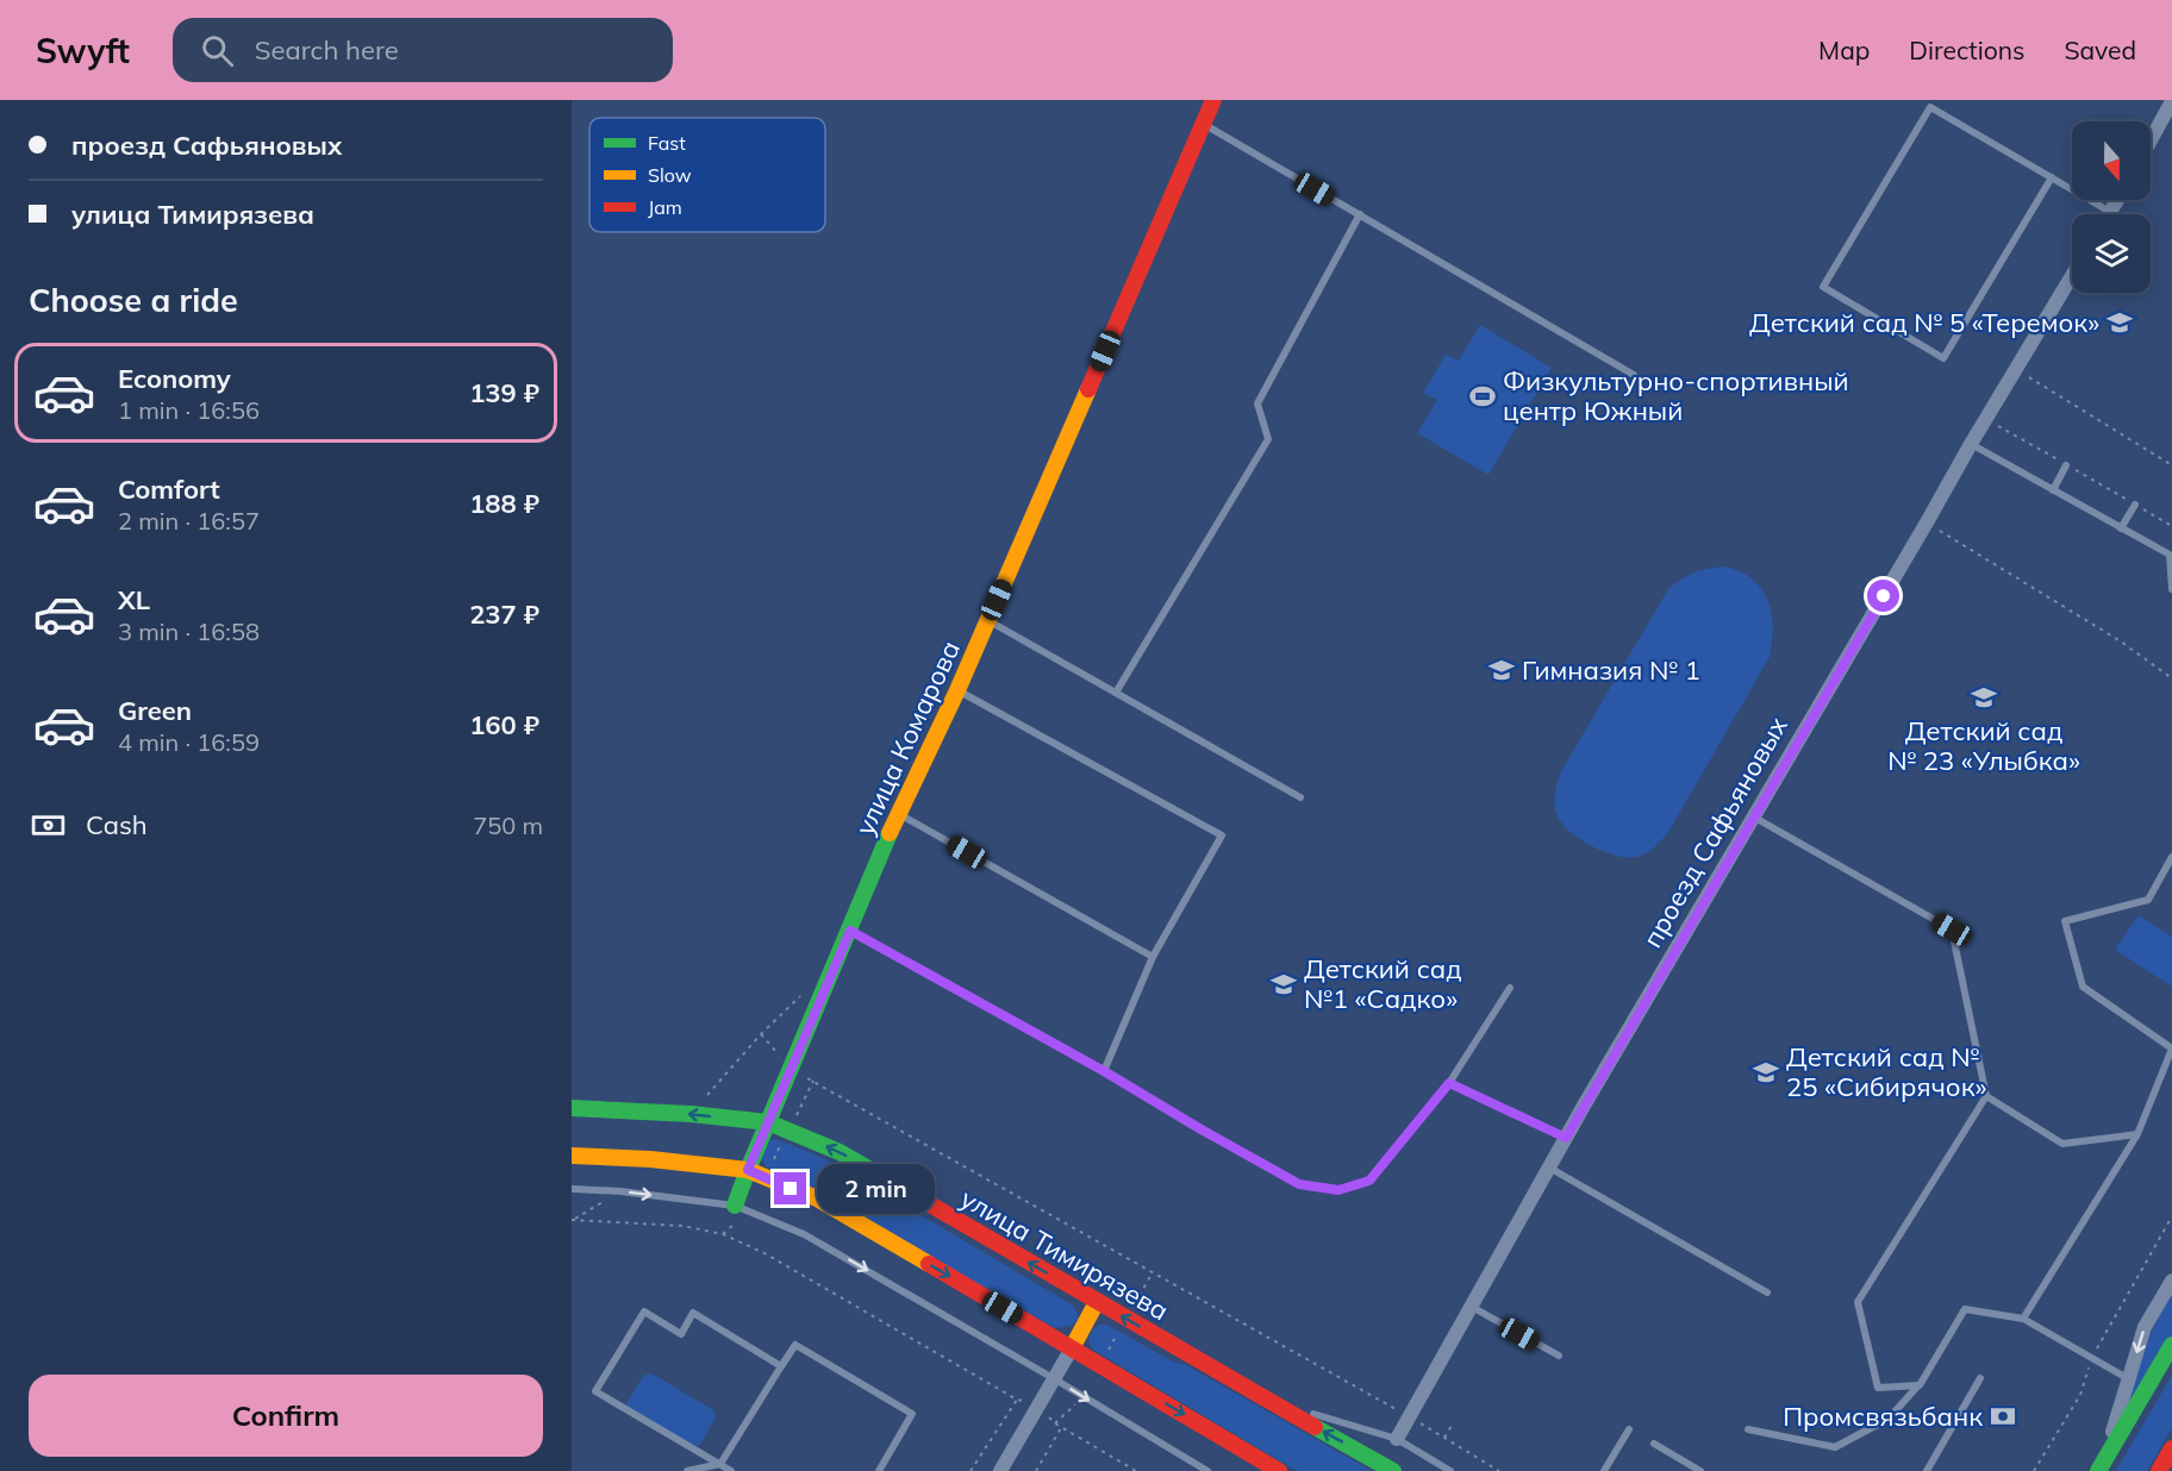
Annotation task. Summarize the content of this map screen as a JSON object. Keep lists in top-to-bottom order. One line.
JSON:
{"streets":{"main road":["улица Комарова","улица Тимирязева"],"street":["проезд Сафьяновых"]},"crossings":[["улица Комарова","улица Тимирязева"]],"places":{"school or university":["Детский сад № 5 «Теремок»","Гимназия № 1","Детский сад № 23 «Улыбка»","Детский сад №1 «Cадко»","Детский сад № 25 «Сибирячок»"],"sports":["Физкультурно-спортивный центр Южный"],"bank":["Промсвязьбанк"]},"legend":["Fast","Slow","Jam"],"north":"bottom","page":{"header":"Swyft","search":"Search here","nav":["Map","Directions","Saved"],"banner":["проезд Сафьяновых","улица Тимирязева"],"heading":"Choose a ride","list":[{"name":"Economy","note":"1 min · 16:56","value":"139 ₽"},{"name":"Comfort","note":"2 min · 16:57","value":"188 ₽"},{"name":"XL","note":"3 min · 16:58","value":"237 ₽"},{"name":"Green","note":"4 min · 16:59","value":"160 ₽"}],"pay":["Cash","750 m"],"bubble":"2 min","buttons":"Confirm"}}
